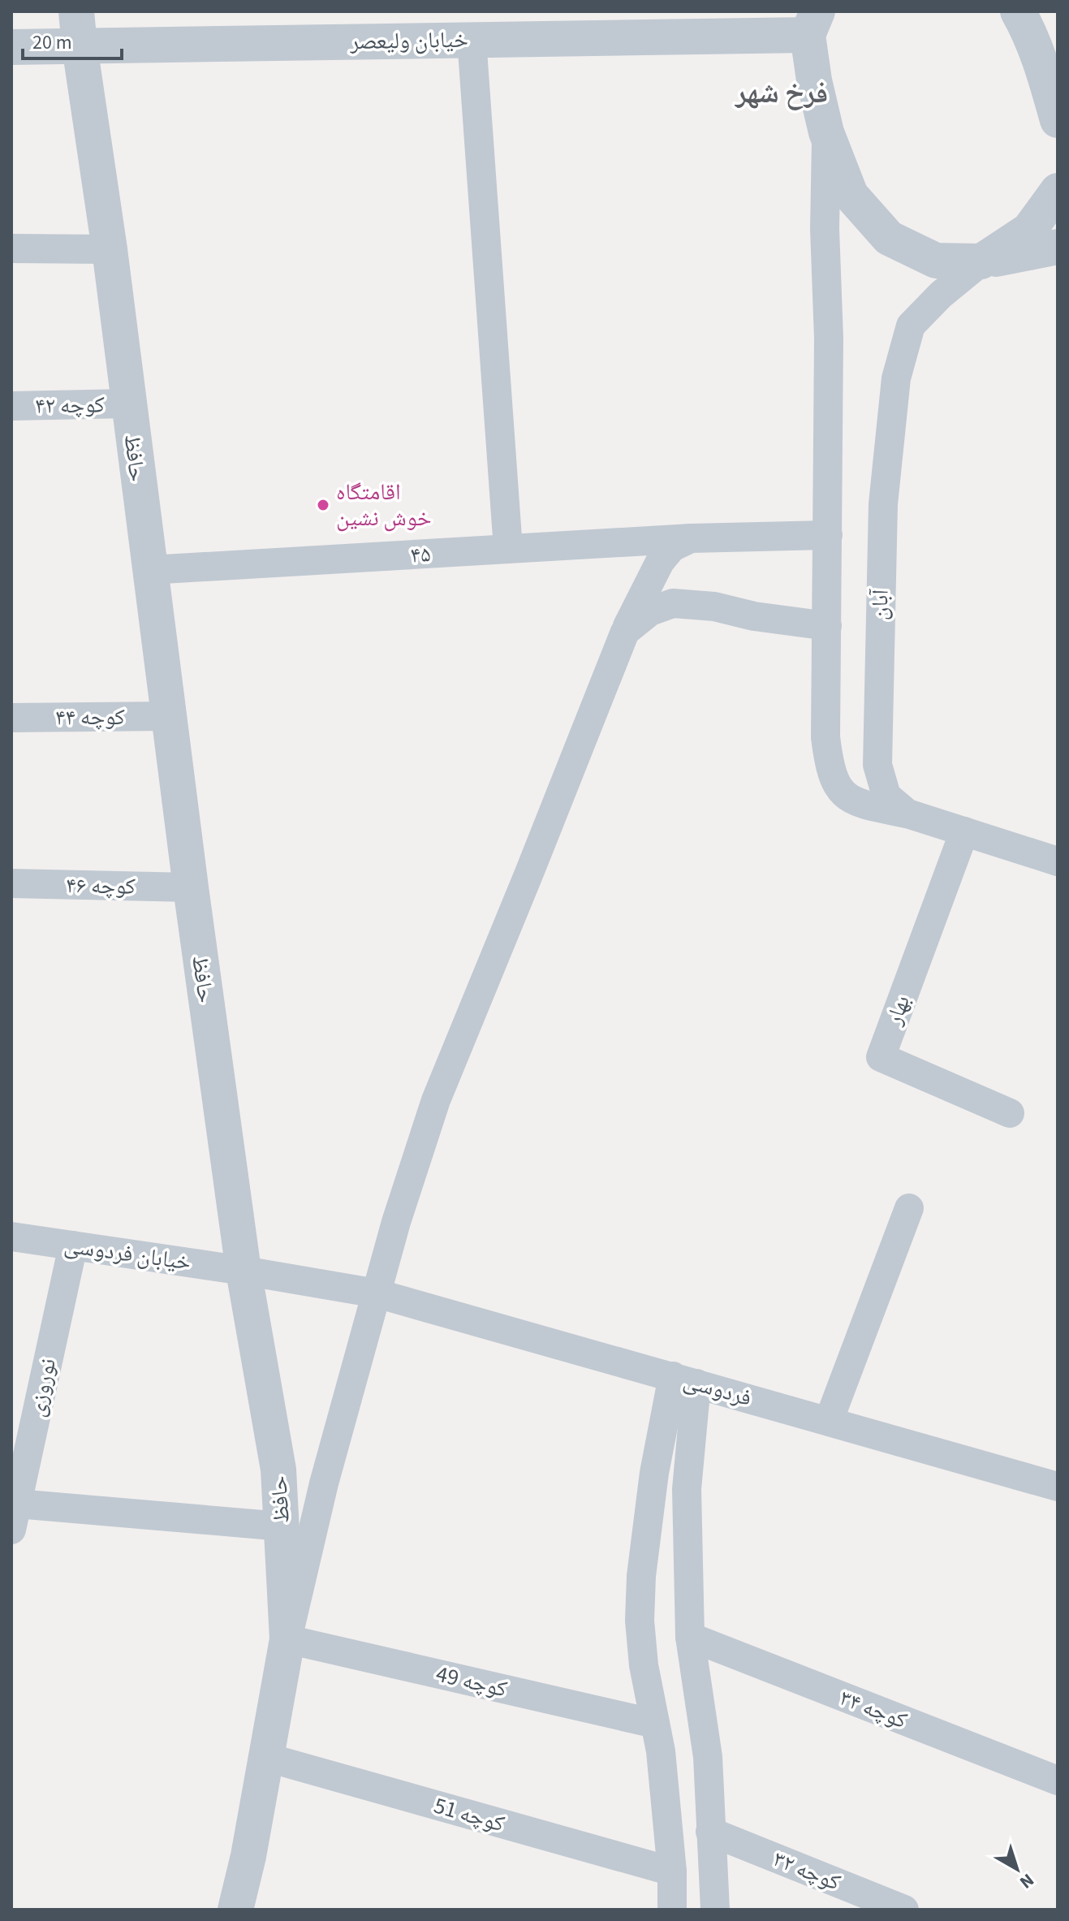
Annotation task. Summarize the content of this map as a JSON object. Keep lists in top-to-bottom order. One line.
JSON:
{"streets":{"street":["خیابان ولیعصر","کوچه ۴۲","حافظ","۴۵","آبان","کوچه ۴۴","کوچه ۴۶","بهار","خیابان فردوسی","نوروزی","فردوسی","کوچه 49","کوچه ۳۴","کوچه 51","کوچه ۳۲"]},"crossings":[["خیابان ولیعصر","حافظ"],["کوچه ۴۲","حافظ"],["حافظ","۴۵"],["حافظ","کوچه ۴۴"],["حافظ","کوچه ۴۶"],["حافظ","خیابان فردوسی"],["حافظ","کوچه 49"],["حافظ","کوچه 51"],["آبان","بهار"],["خیابان فردوسی","نوروزی"],["خیابان فردوسی","فردوسی"]],"districts":["فرخ شهر"],"places":["اقامتگاه خوش نشین"],"scale_bar":"20 m","north":"bottom right"}
